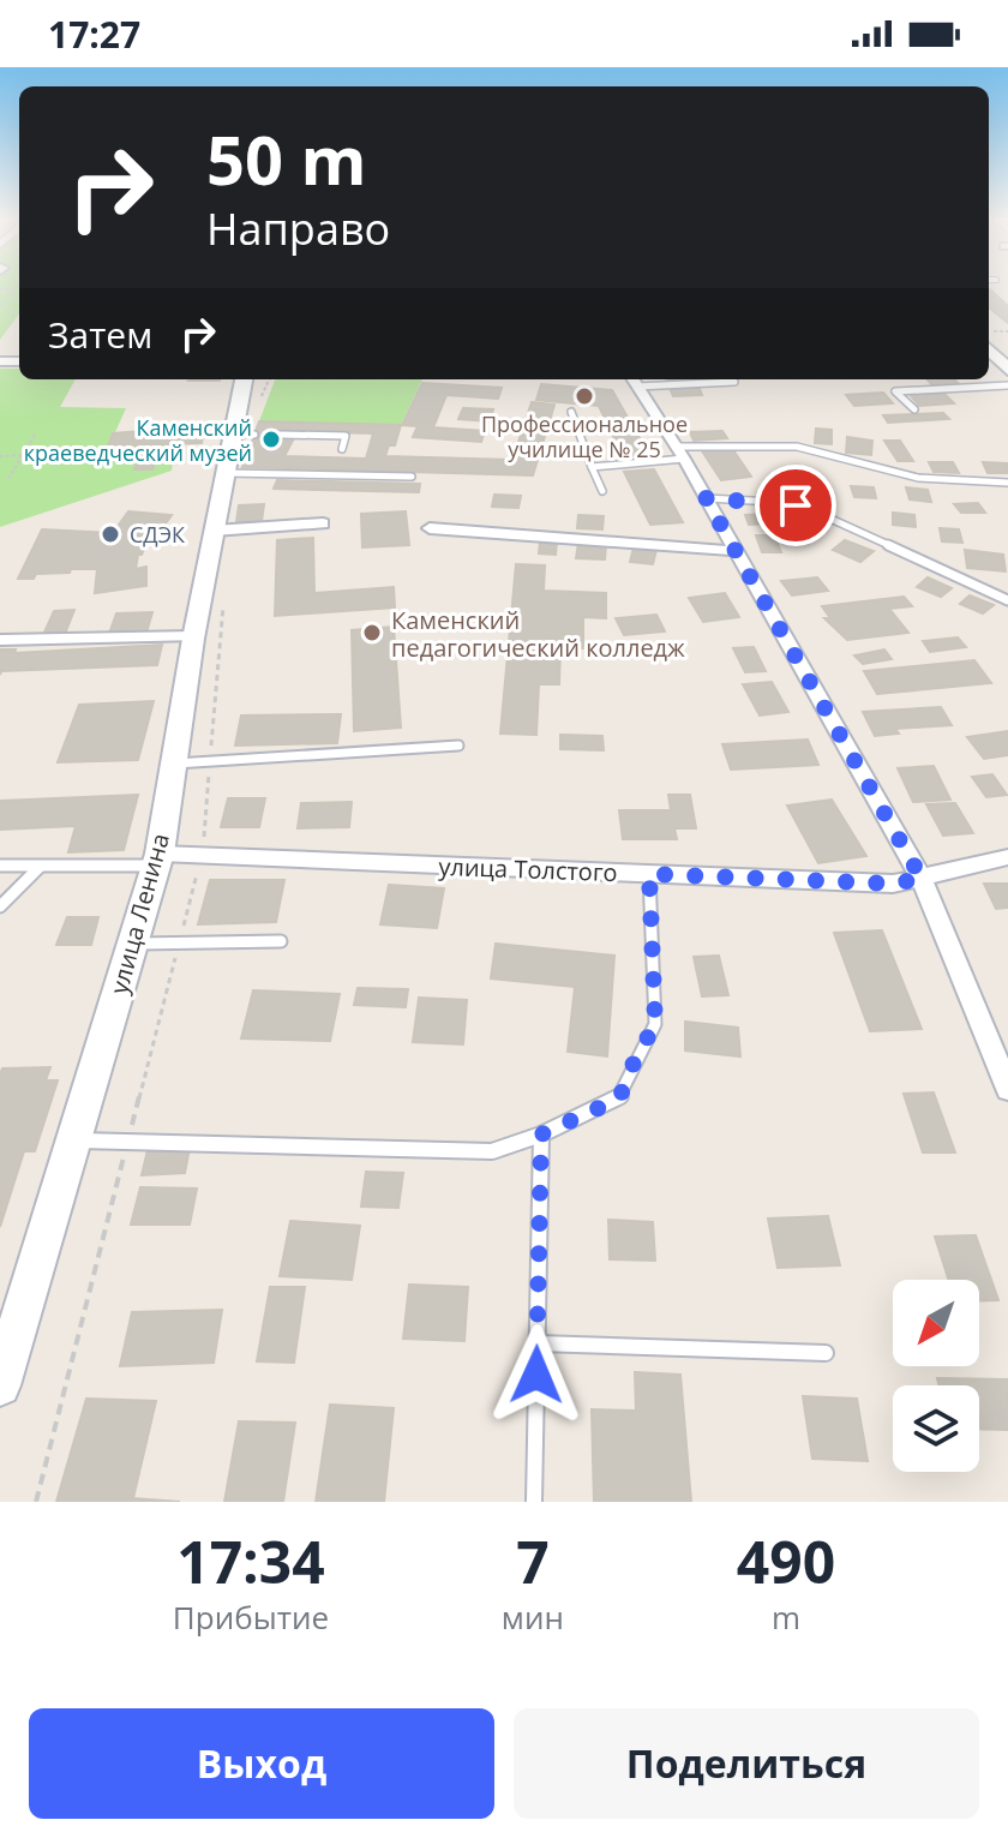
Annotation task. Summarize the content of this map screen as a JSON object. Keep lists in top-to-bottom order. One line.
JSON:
{"streets":{"street":["улица Толстого","улица Ленина"]},"crossings":[["улица Толстого","улица Ленина"]],"places":["Профессиональное училище № 25","Каменский краеведческий музей","СДЭК","Каменский педагогический колледж"],"north":"bottom left","page":{"status":"17:27","turn":["50 m","Направо"],"then":"Затем","eta":["17:34","Прибытие","7","мин","490","m"],"buttons":["Выход","Поделиться"]}}
